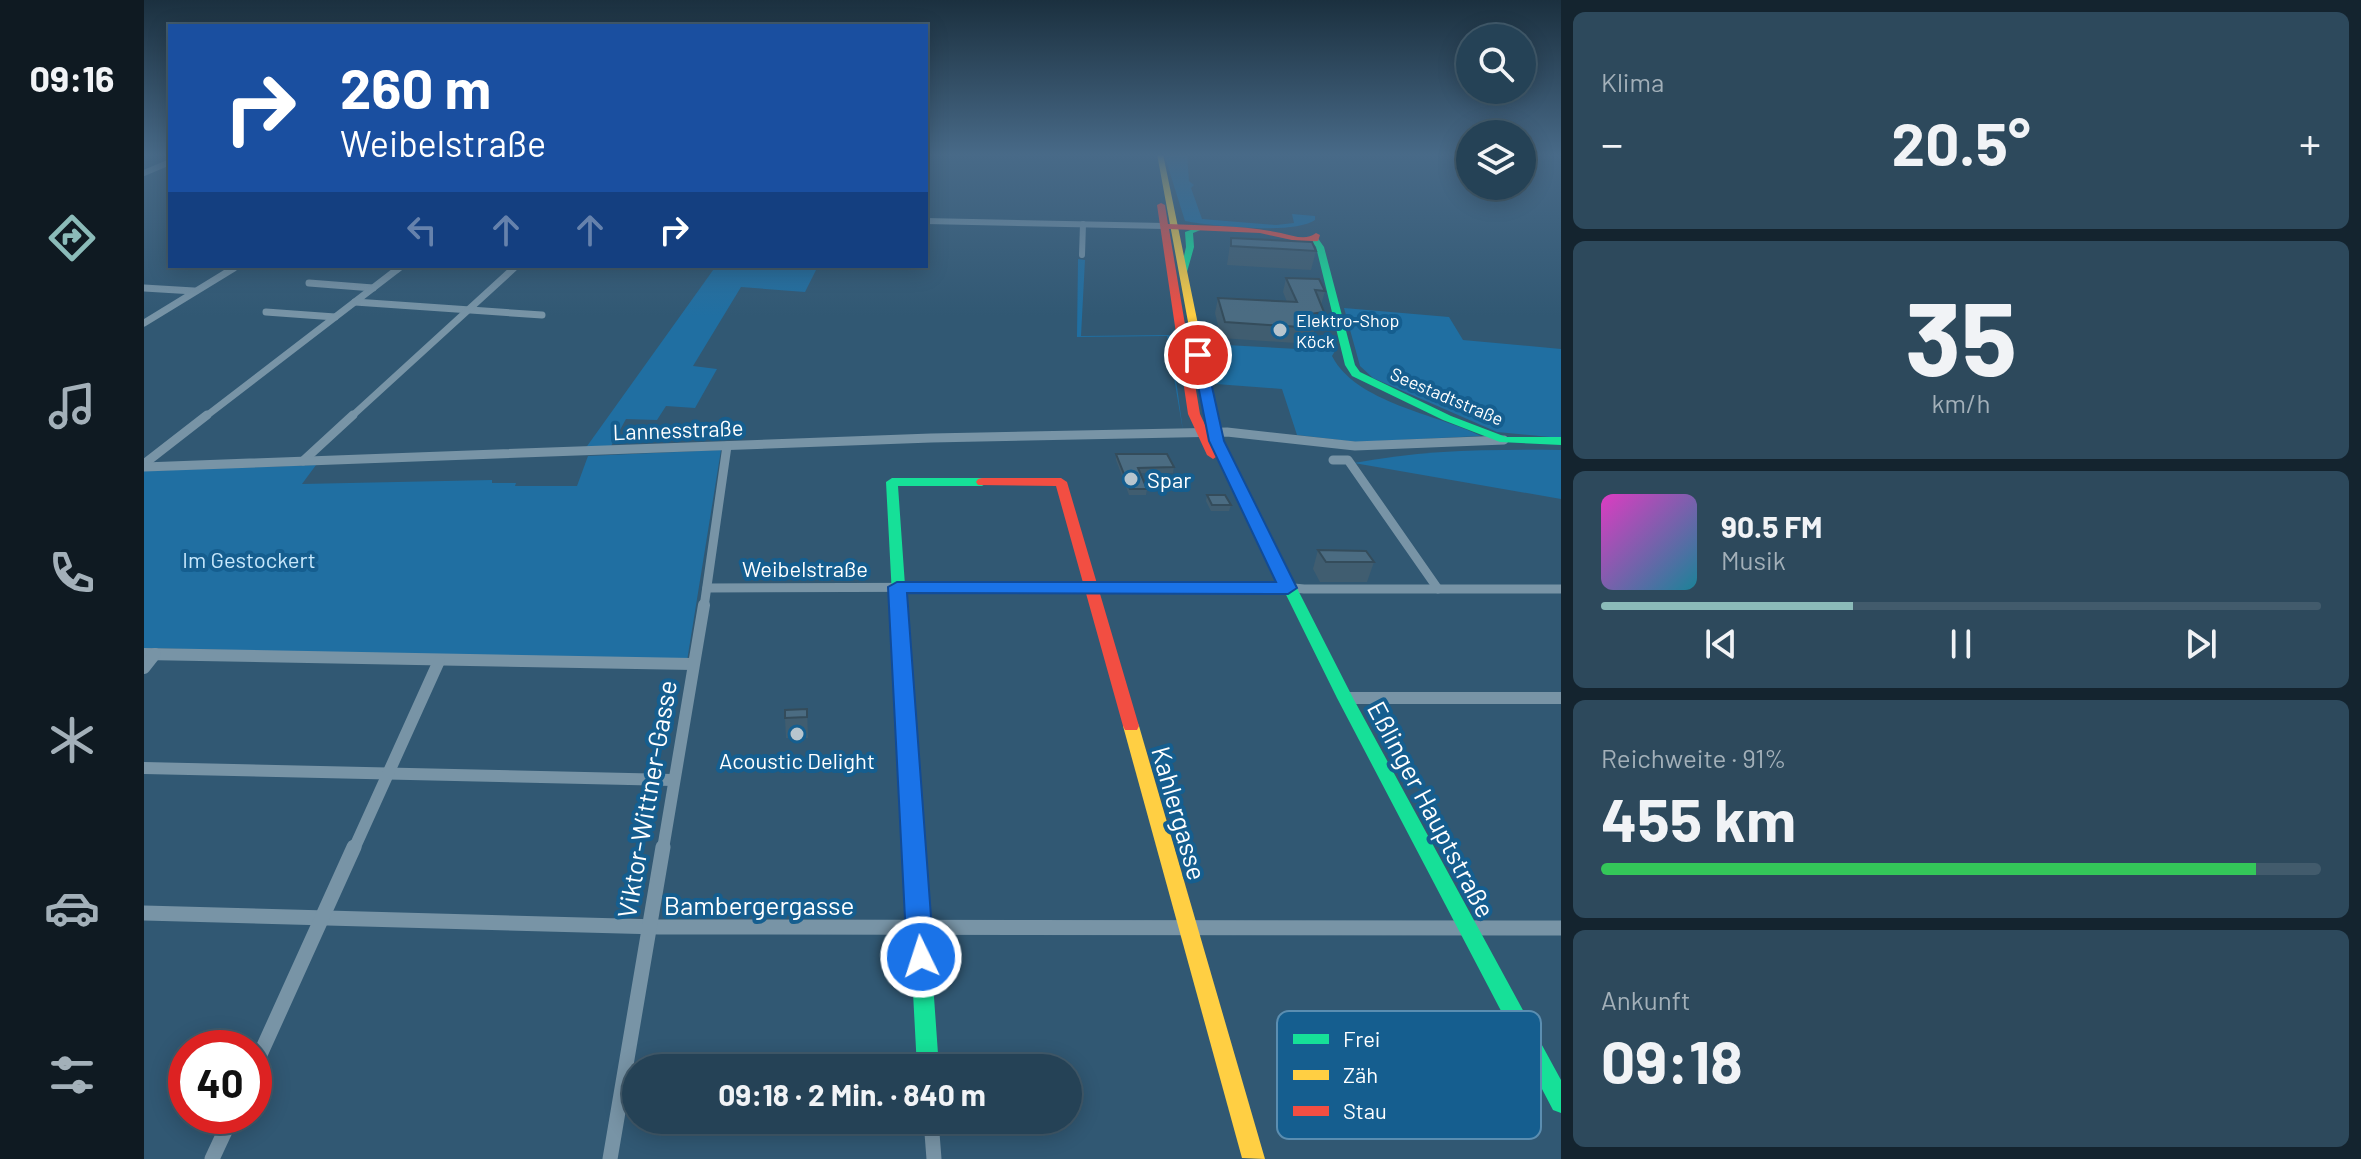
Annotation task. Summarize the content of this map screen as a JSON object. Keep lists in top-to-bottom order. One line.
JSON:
{"streets":{"main road":["Seestadtstraße","Eßlinger Hauptstraße","Kahlergasse"],"street":["Lannesstraße","Weibelstraße","Viktor-Wittner-Gasse","Bambergergasse"]},"crossings":[["Seestadtstraße","Lannesstraße"],["Lannesstraße","Viktor-Wittner-Gasse"],["Lannesstraße","Eßlinger Hauptstraße"],["Weibelstraße","Viktor-Wittner-Gasse"],["Weibelstraße","Eßlinger Hauptstraße"],["Weibelstraße","Kahlergasse"],["Viktor-Wittner-Gasse","Bambergergasse"],["Eßlinger Hauptstraße","Bambergergasse"],["Kahlergasse","Bambergergasse"]],"parks":["Im Gestockert"],"places":["Elektro-Shop Köck","Spar","Acoustic Delight"],"legend":["Frei","Zäh","Stau"],"page":{"tabs":"09:16","tile":["Klima",["35","km/h"],["Reichweite · 91%","455 km"],["Ankunft","09:18"]],"turn":["260 m","Weibelstraße"],"heat":["−","20.5°","+"],"song":["90.5 FM","Musik"],"limit":"40","trip":"09:18 · 2 Min. · 840 m"}}
